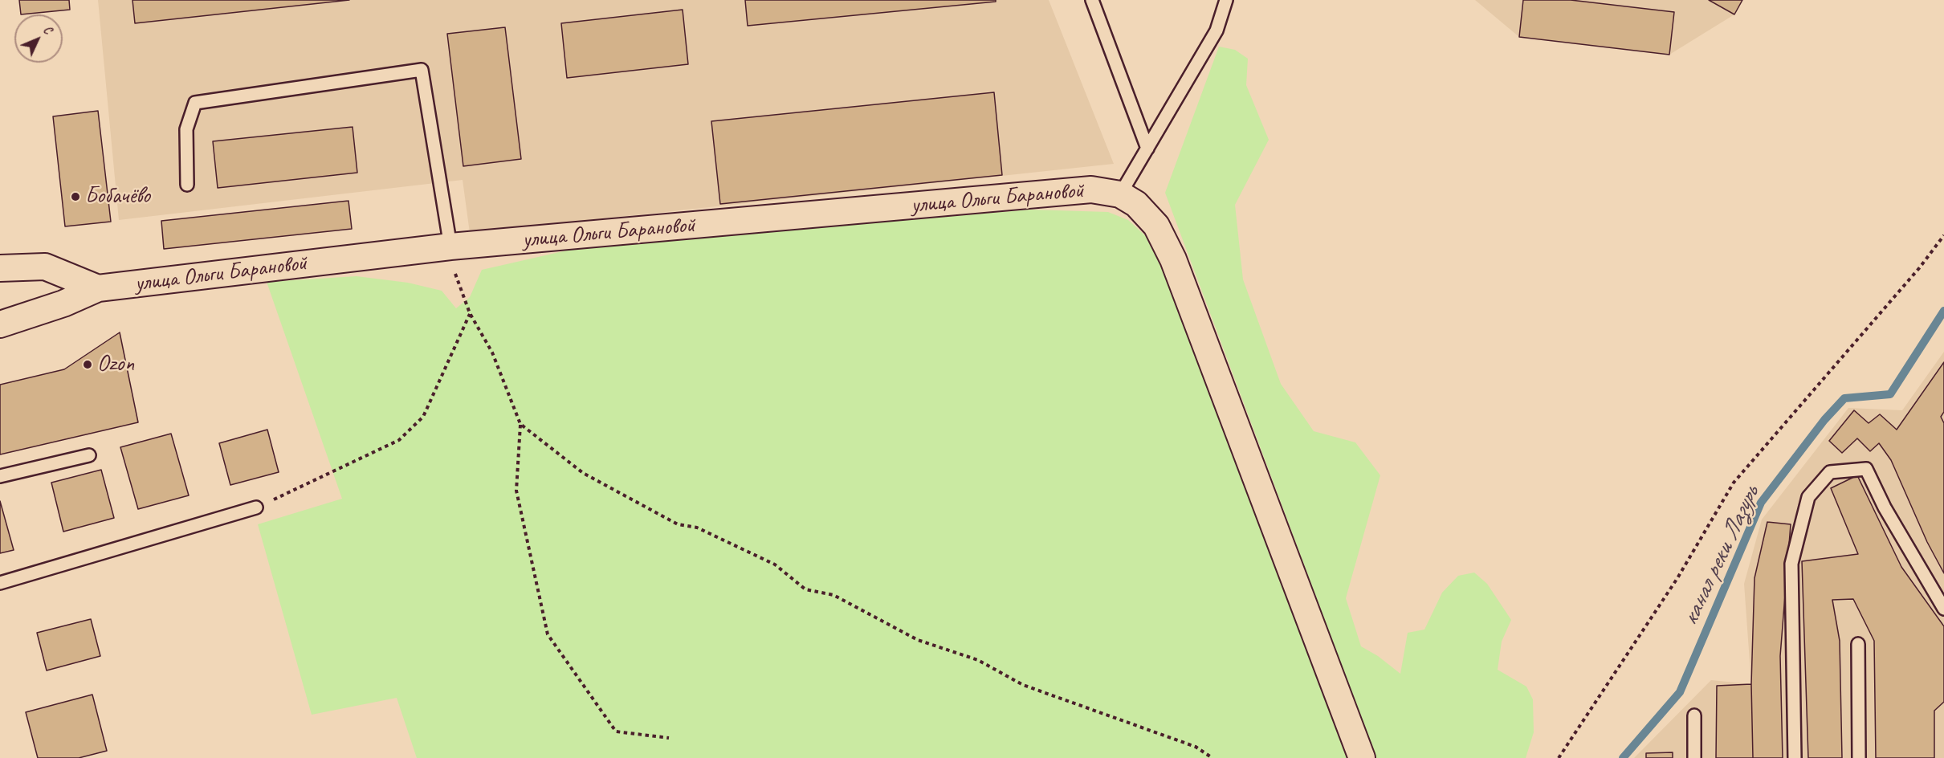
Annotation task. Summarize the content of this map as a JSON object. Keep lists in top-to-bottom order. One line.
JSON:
{"streets":{"street":["улица Ольги Барановой"]},"water":["канал реки Лазурь"],"places":["Бобачёво","Ozon"],"north":"top right"}
